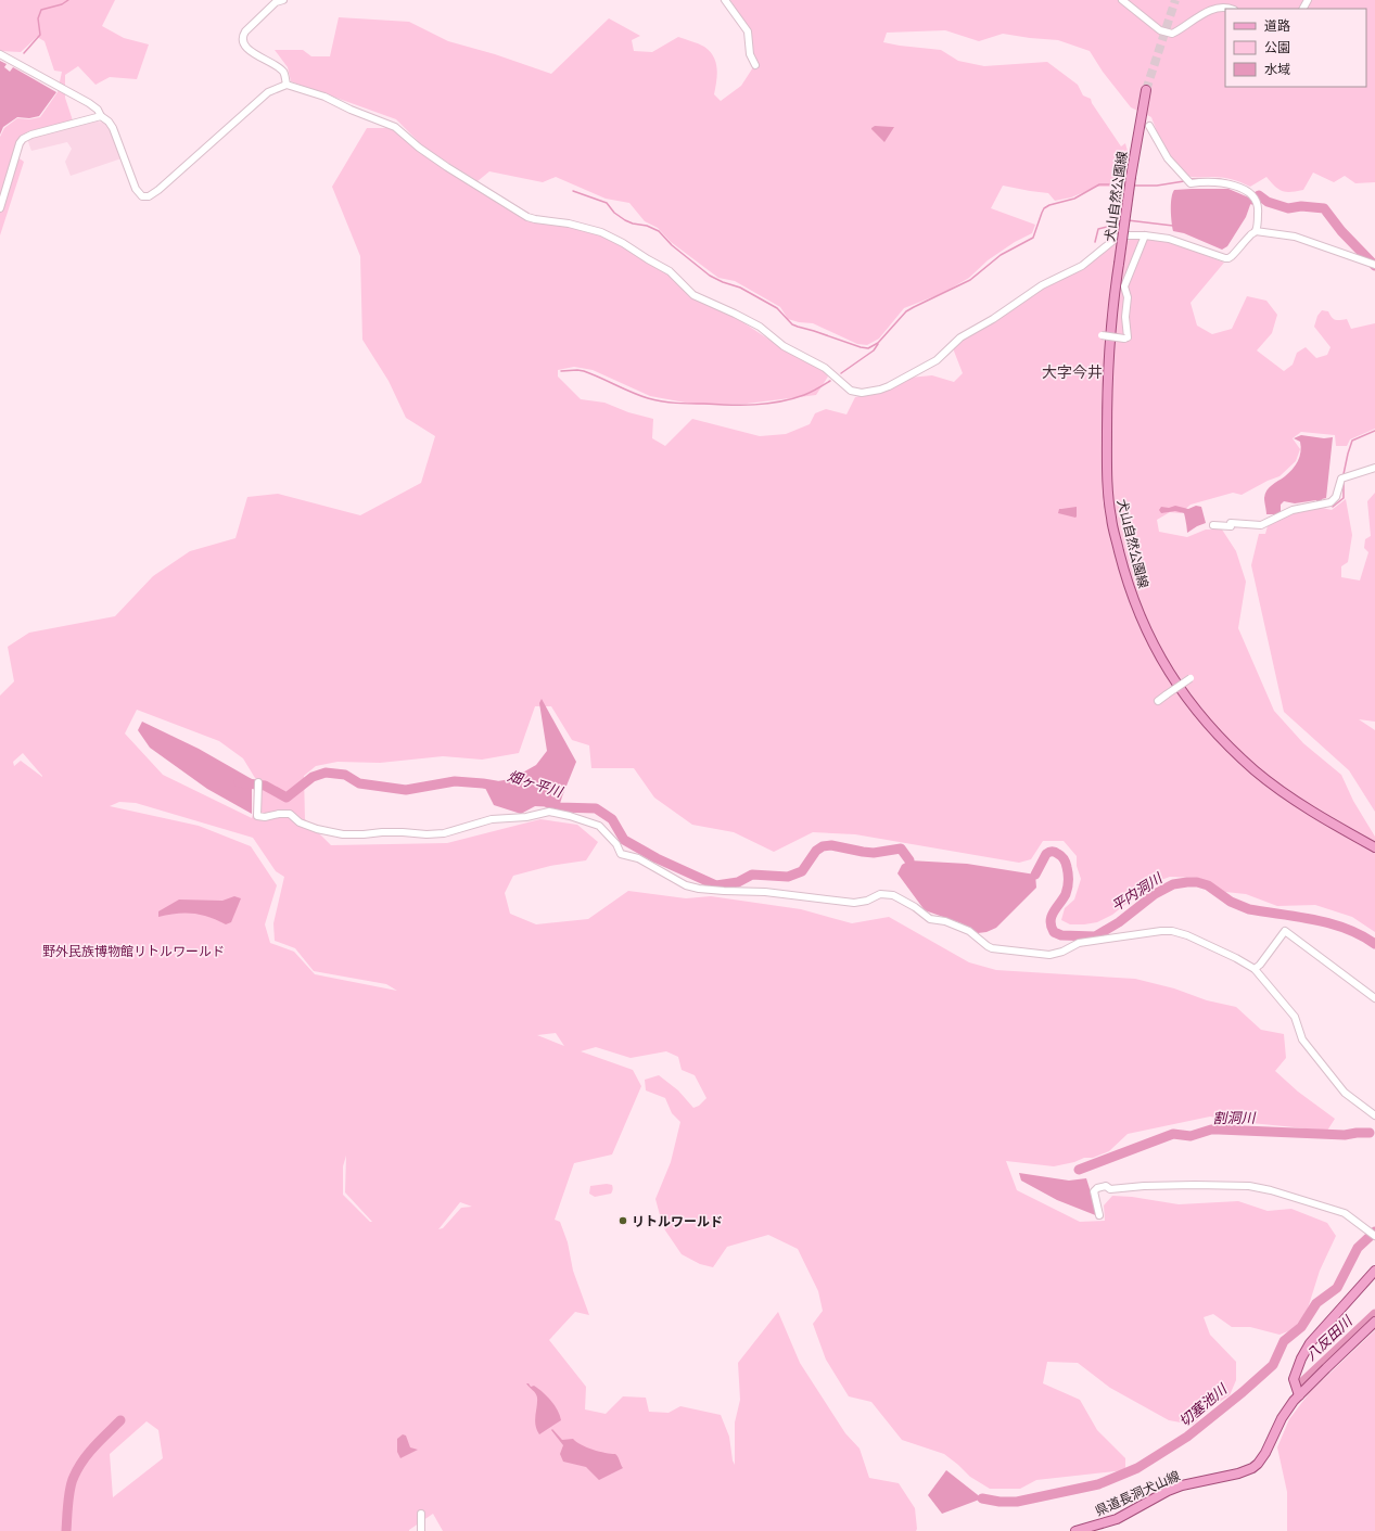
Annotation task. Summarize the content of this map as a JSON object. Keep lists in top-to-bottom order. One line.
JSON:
{"streets":{"main road":["犬山自然公園線","県道長洞犬山線"]},"districts":["大字今井"],"water":["畑ヶ平川","平内洞川","割洞川","八反田川","切塞池川"],"parks":["野外民族博物館リトルワールド"],"places":["リトルワールド"],"legend":["道路","公園","水域"]}
